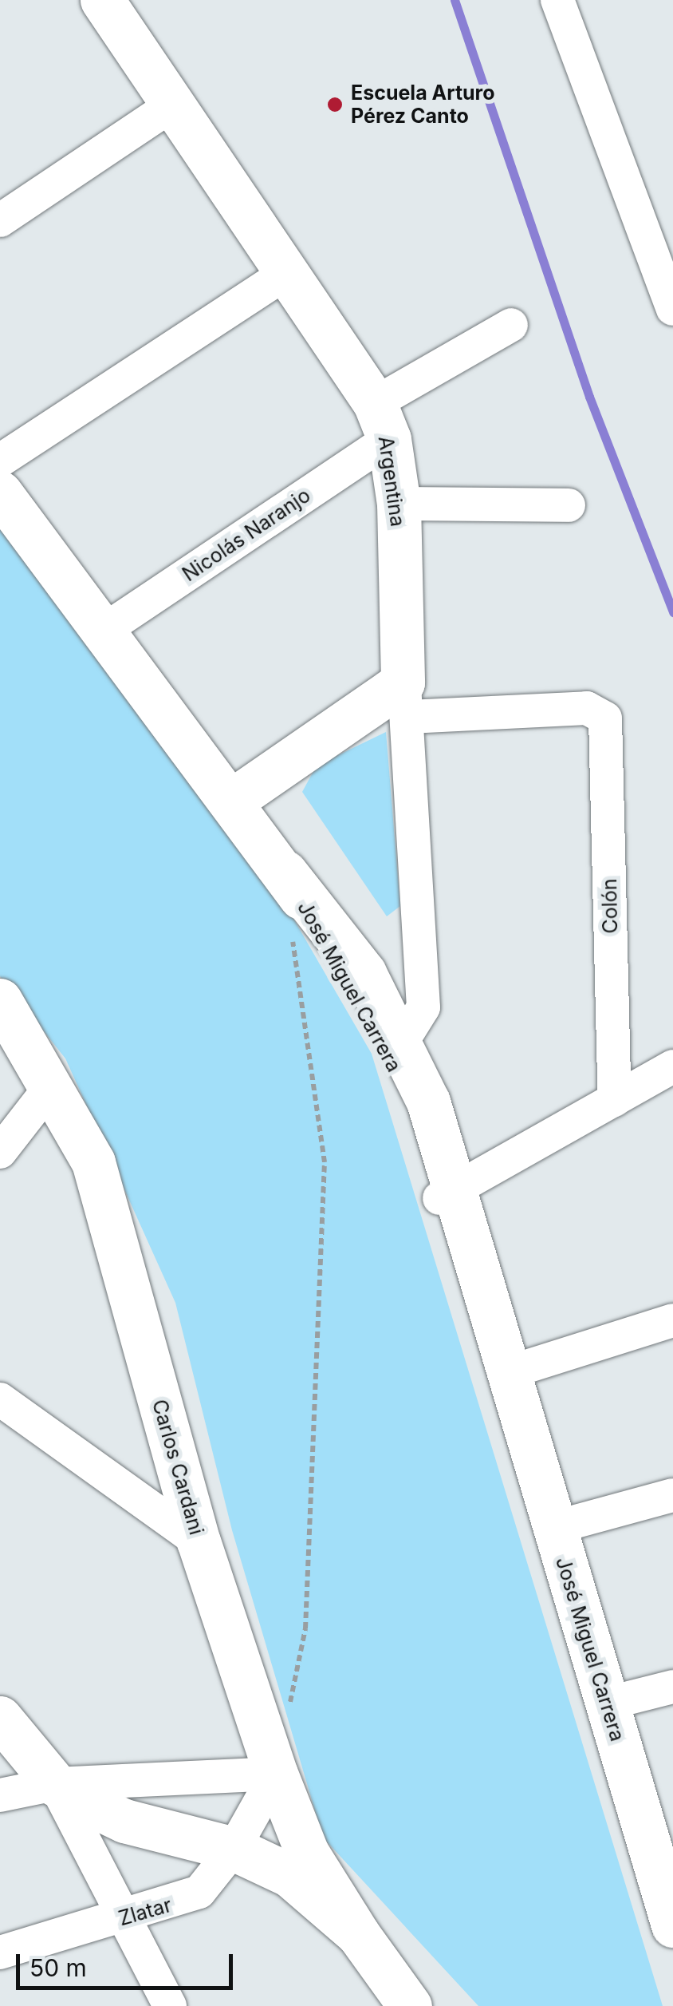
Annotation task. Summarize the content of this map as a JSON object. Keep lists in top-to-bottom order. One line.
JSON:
{"streets":{"main road":["Argentina","José Miguel Carrera","Carlos Cardani"],"street":["Nicolás Naranjo","Colón","Zlatar"]},"crossings":[["Argentina","Nicolás Naranjo"],["Argentina","Colón"],["Argentina","José Miguel Carrera"],["Nicolás Naranjo","José Miguel Carrera"],["Carlos Cardani","Zlatar"]],"places":["Escuela Arturo Pérez Canto"],"scale_bar":"50 m"}
